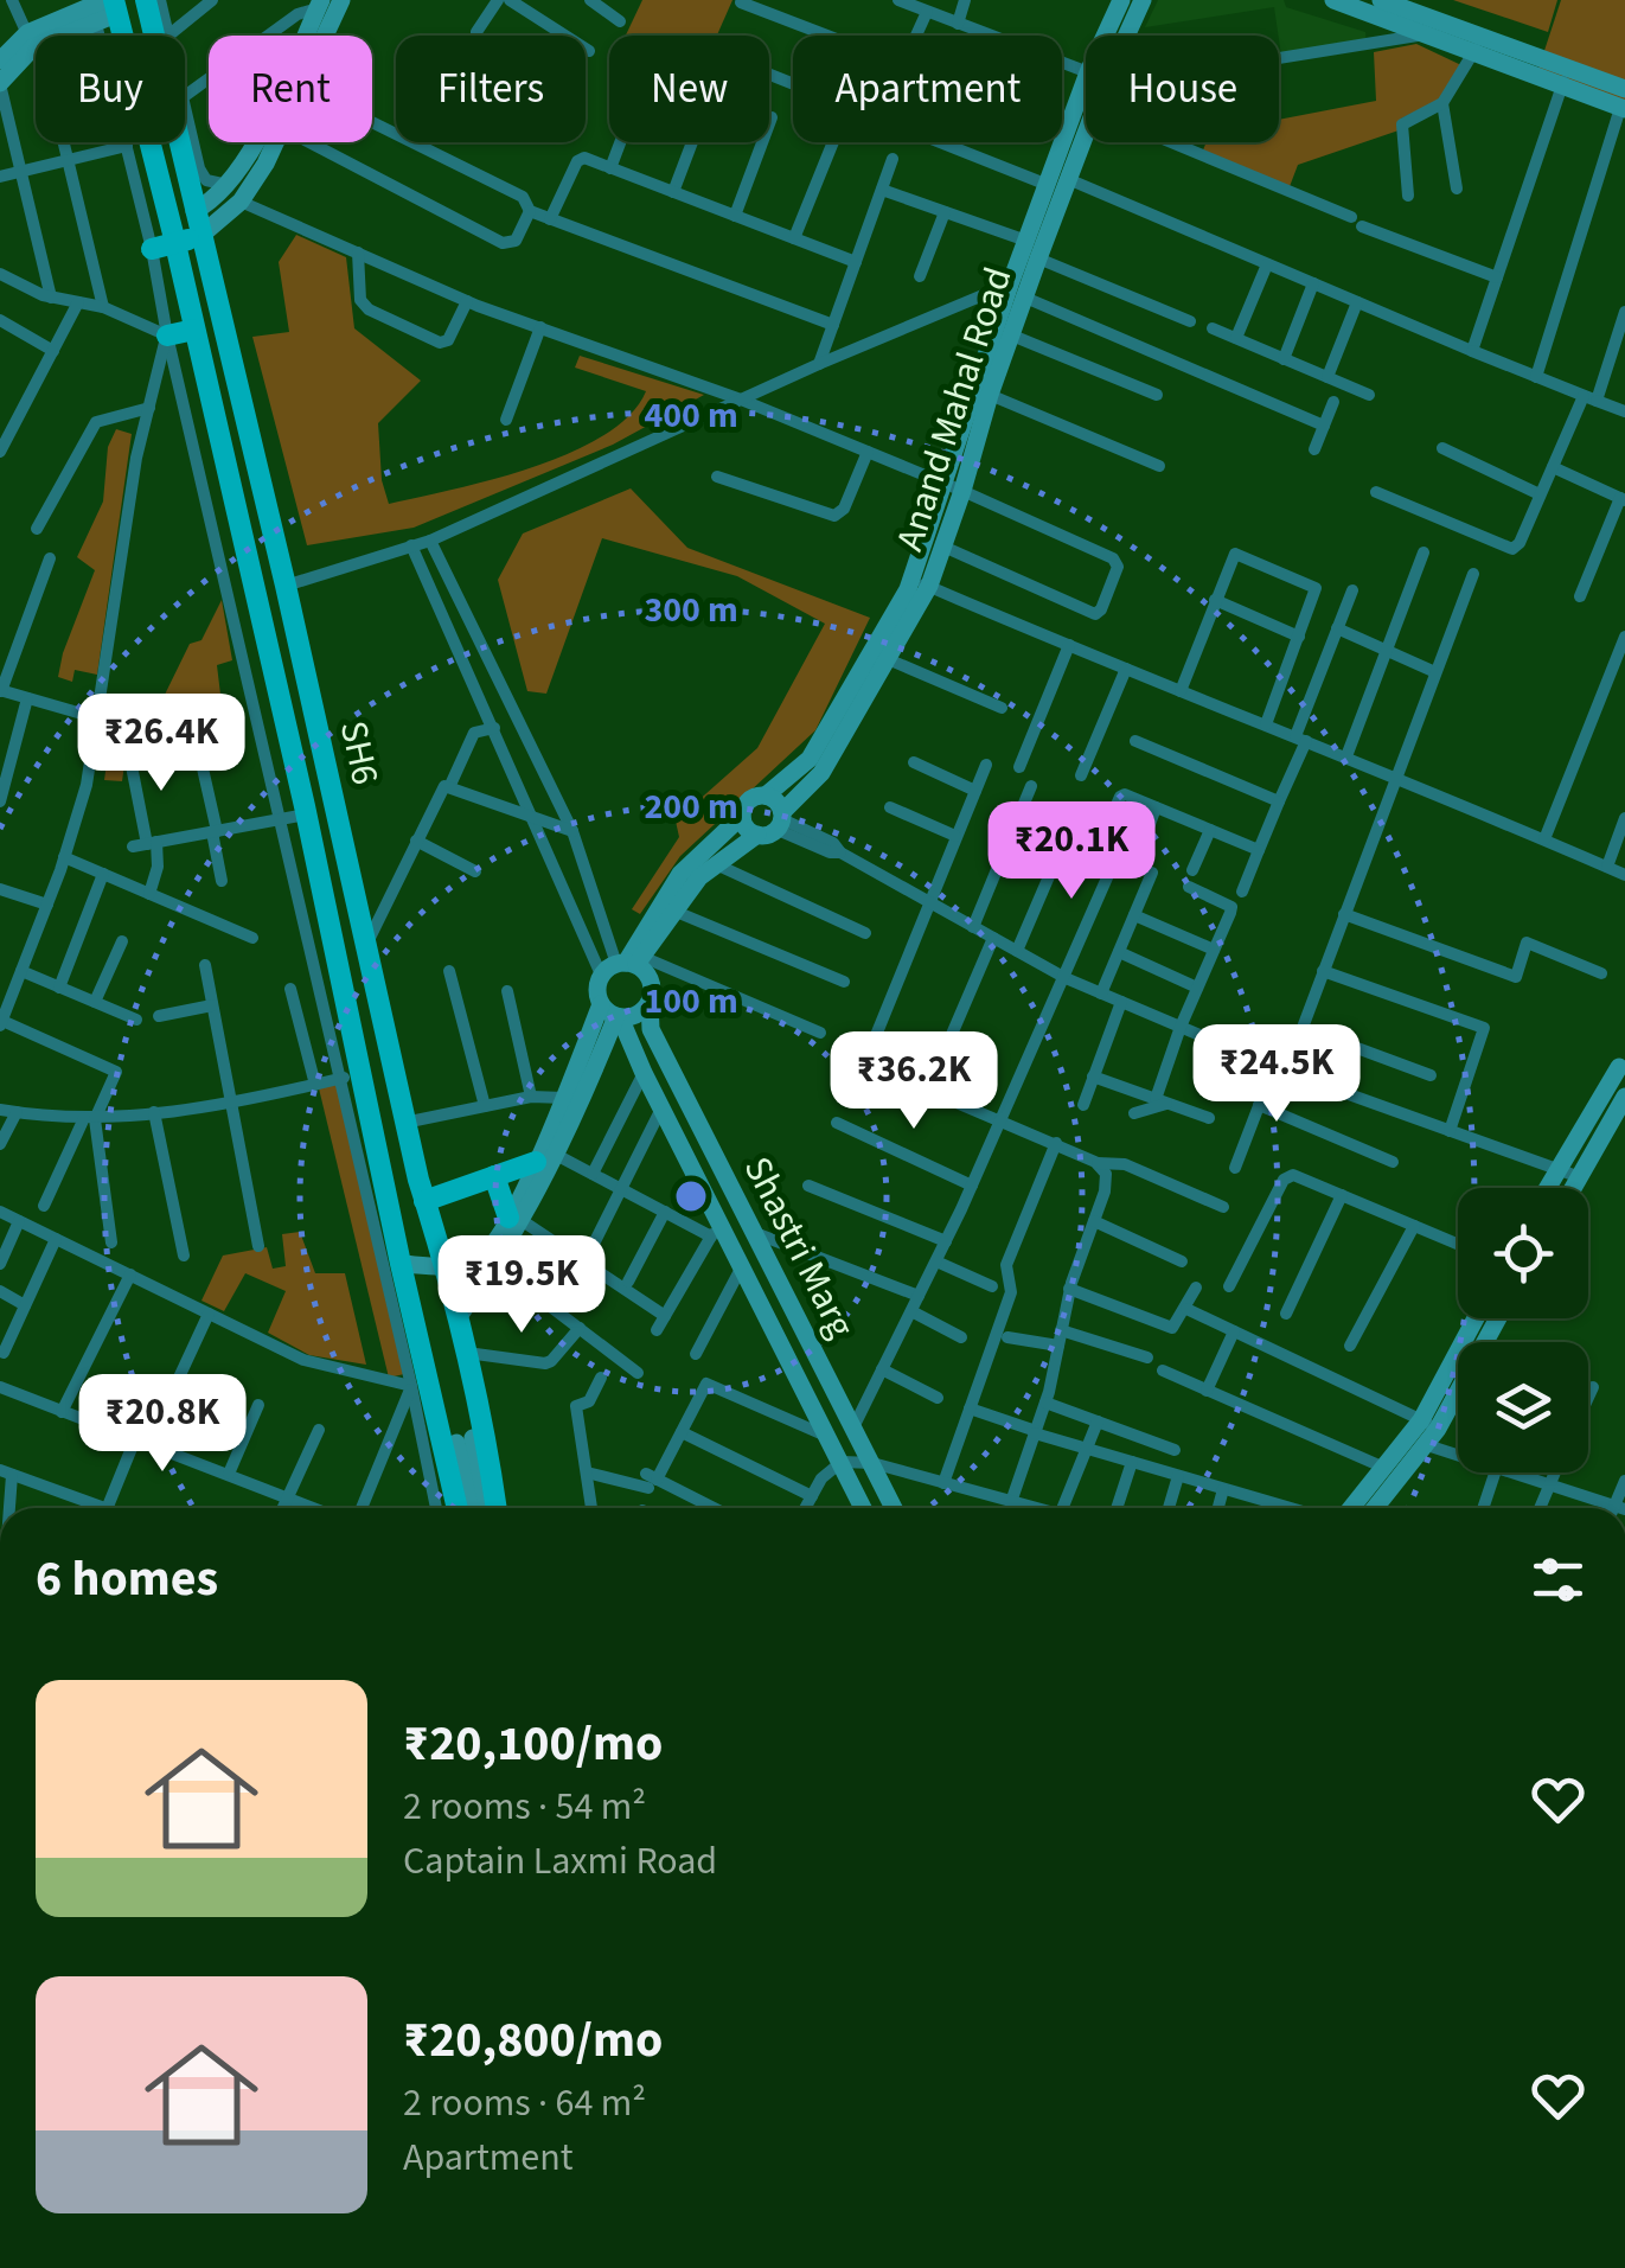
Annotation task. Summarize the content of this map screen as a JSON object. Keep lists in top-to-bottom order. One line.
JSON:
{"streets":{"main road":["Anand Mahal Road","SH6","Shastri Marg"]},"page":{"chip":["Buy","Rent","Filters","New","Apartment","House"],"price":["₹26.4K","₹20.1K","₹24.5K","₹36.2K","₹19.5K","₹20.8K"],"heading":"6 homes","list":[{"name":"₹20,100/mo","note":"2 rooms · 54 m² · Captain Laxmi Road"},{"name":"₹20,800/mo","note":"2 rooms · 64 m² · Apartment"}]},"rings":["400 m","300 m","200 m","100 m"]}
